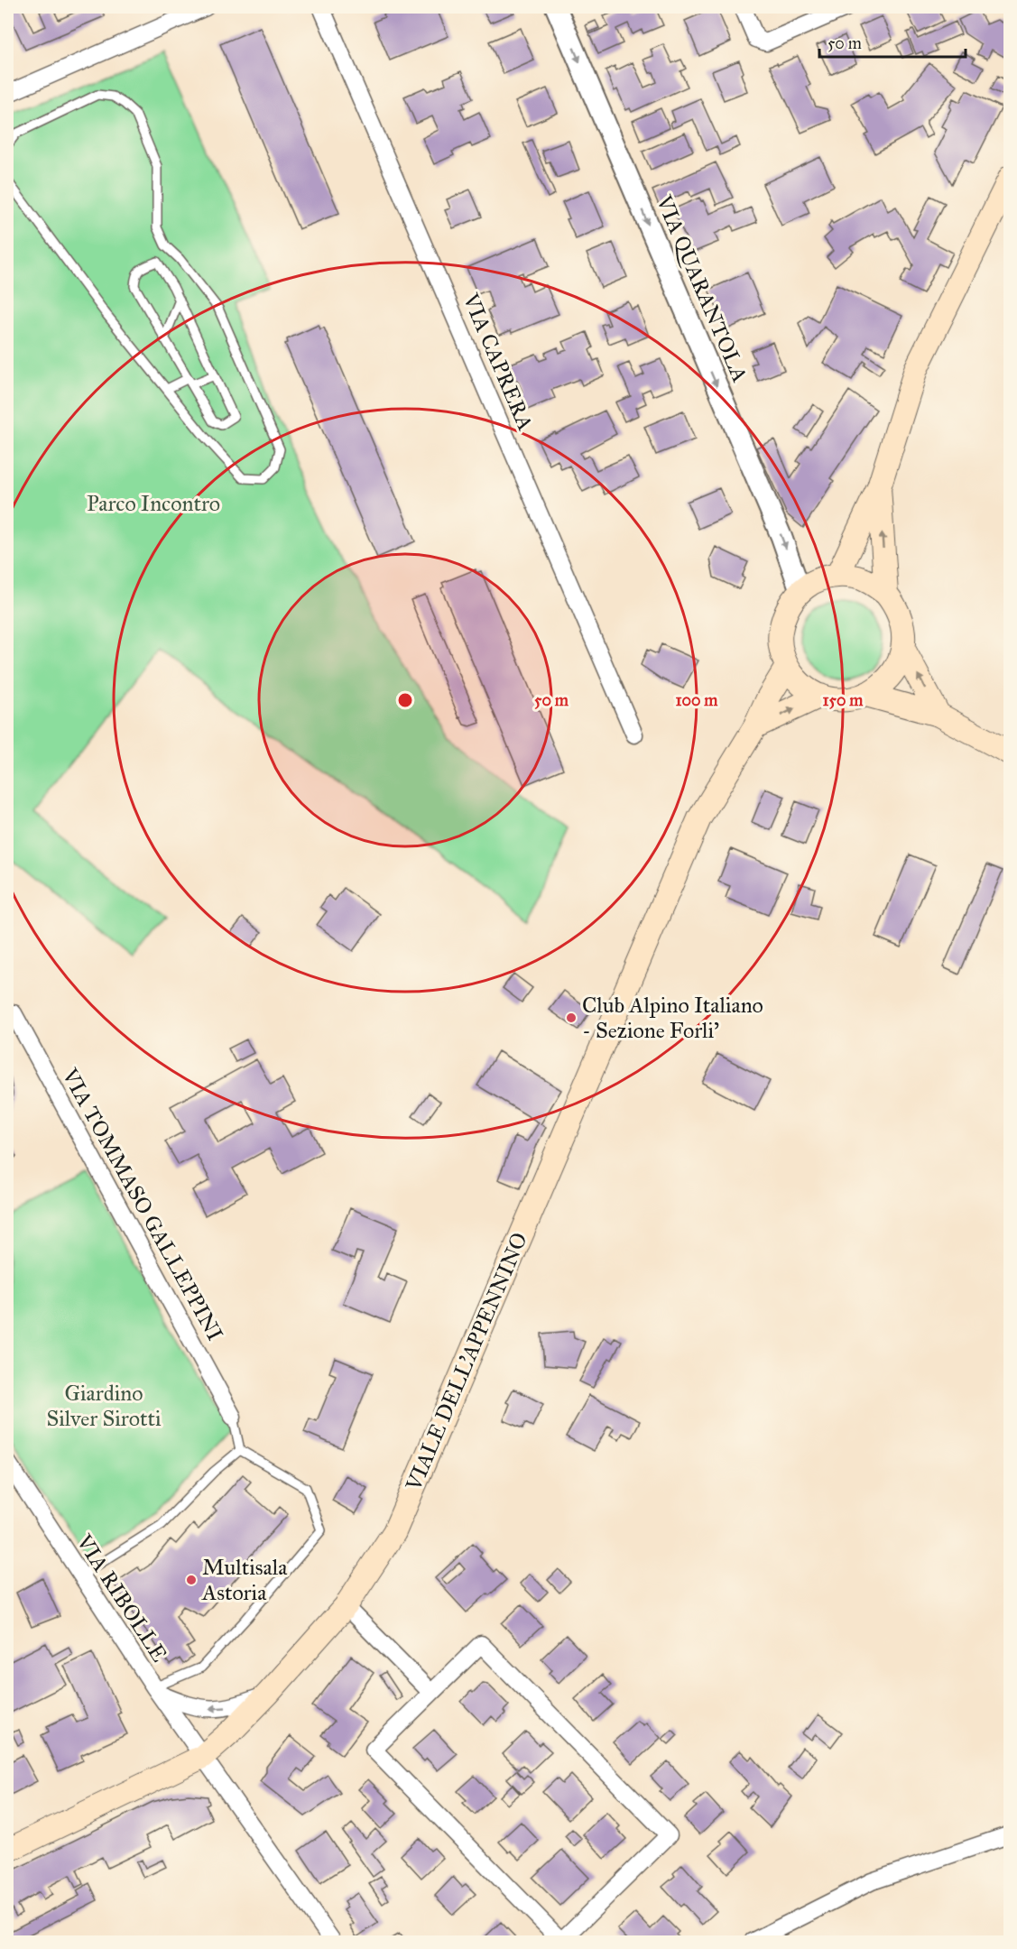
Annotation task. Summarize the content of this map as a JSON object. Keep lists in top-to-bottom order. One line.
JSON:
{"streets":{"main road":["VIALE DELL'APPENNINO"],"street":["VIA QUARANTOLA","VIA CAPRERA","VIA TOMMASO GALLEPPINI","VIA RIBOLLE"]},"crossings":[["VIA QUARANTOLA","VIALE DELL'APPENNINO"],["VIALE DELL'APPENNINO","VIA RIBOLLE"]],"one_way":["VIA QUARANTOLA"],"parks":["Parco Incontro","Giardino Silver Sirotti"],"places":["Club Alpino Italiano - Sezione Forli'","Multisala Astoria"],"scale_bar":"50 m","rings":["50 m","100 m","150 m"]}
